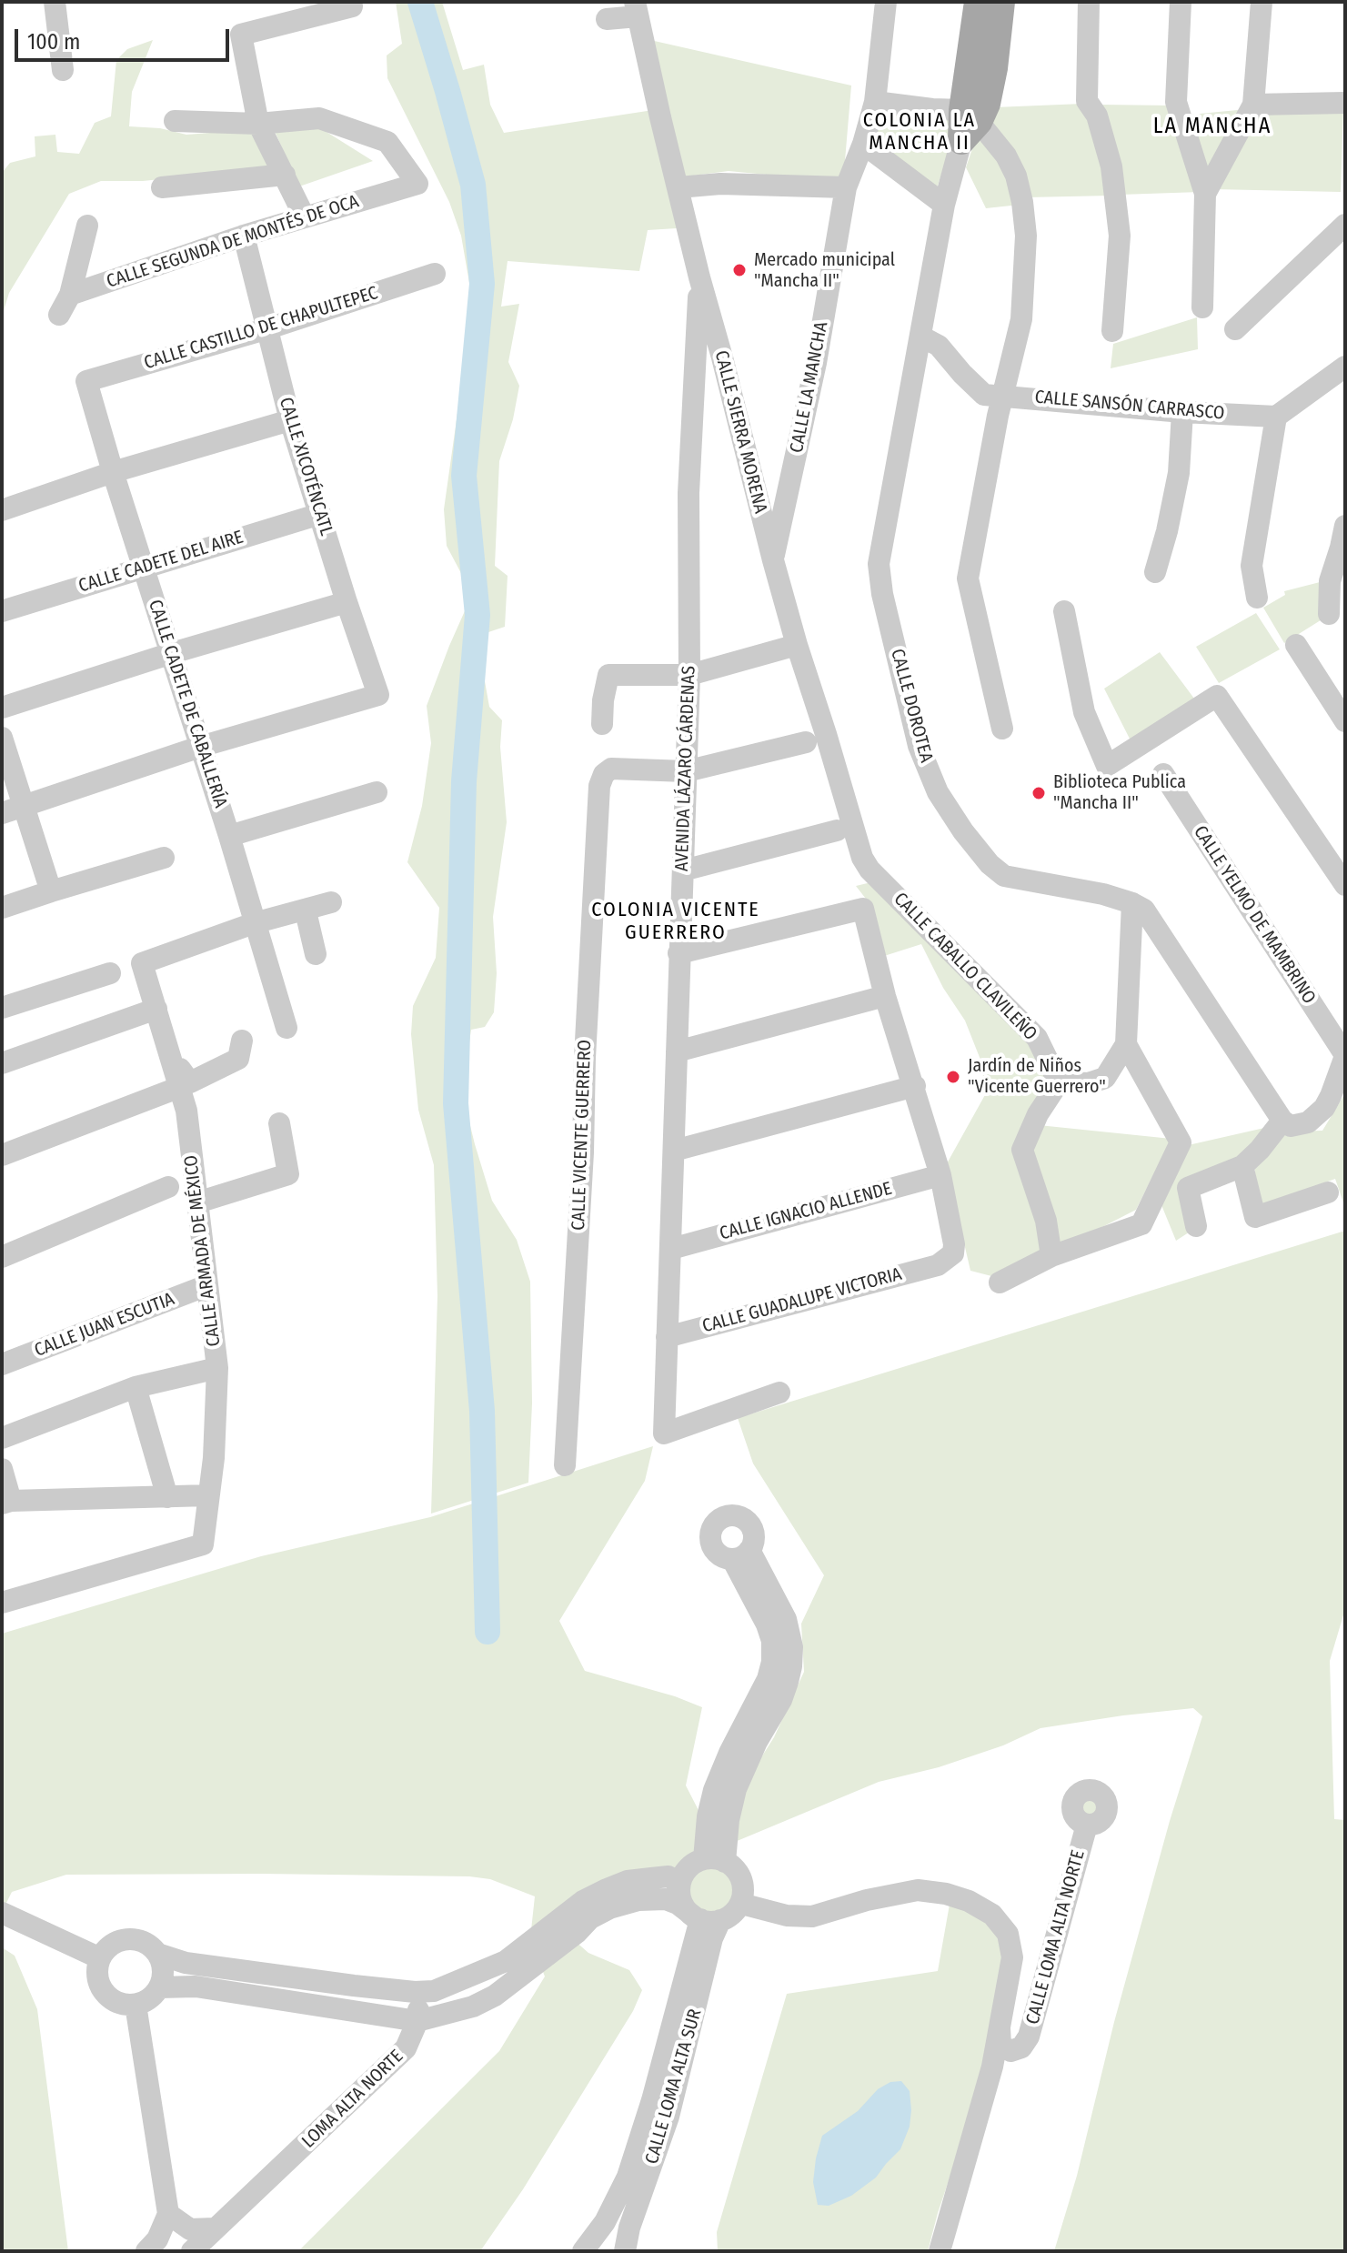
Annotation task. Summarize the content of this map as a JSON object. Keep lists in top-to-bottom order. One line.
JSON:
{"streets":{"street":["CALLE SEGUNDA DE MONTÉS DE OCA","CALLE CASTILLO DE CHAPULTEPEC","CALLE LA MANCHA","CALLE SANSÓN CARRASCO","CALLE SIERRA MORENA","CALLE XICOTÉNCATL","CALLE CADETE DEL AIRE","CALLE CADETE DE CABALLERÍA","CALLE DOROTEA","AVENIDA LÁZARO CÁRDENAS","CALLE YELMO DE MAMBRINO","CALLE CABALLO CLAVILEÑO","CALLE VICENTE GUERRERO","CALLE IGNACIO ALLENDE","CALLE ARMADA DE MÉXICO","CALLE GUADALUPE VICTORIA","CALLE JUAN ESCUTIA","CALLE LOMA ALTA NORTE","CALLE LOMA ALTA SUR","LOMA ALTA NORTE"]},"crossings":[["CALLE SEGUNDA DE MONTÉS DE OCA","CALLE XICOTÉNCATL"],["CALLE CASTILLO DE CHAPULTEPEC","CALLE XICOTÉNCATL"],["CALLE CASTILLO DE CHAPULTEPEC","CALLE CADETE DE CABALLERÍA"],["CALLE LA MANCHA","CALLE SIERRA MORENA"],["CALLE SANSÓN CARRASCO","CALLE DOROTEA"],["CALLE SIERRA MORENA","AVENIDA LÁZARO CÁRDENAS"],["CALLE SIERRA MORENA","CALLE CABALLO CLAVILEÑO"],["CALLE XICOTÉNCATL","CALLE CADETE DEL AIRE"],["CALLE XICOTÉNCATL","CALLE CADETE DE CABALLERÍA"],["CALLE CADETE DEL AIRE","CALLE CADETE DE CABALLERÍA"],["CALLE CADETE DE CABALLERÍA","CALLE ARMADA DE MÉXICO"],["AVENIDA LÁZARO CÁRDENAS","CALLE VICENTE GUERRERO"],["AVENIDA LÁZARO CÁRDENAS","CALLE IGNACIO ALLENDE"],["AVENIDA LÁZARO CÁRDENAS","CALLE GUADALUPE VICTORIA"],["CALLE IGNACIO ALLENDE","CALLE GUADALUPE VICTORIA"],["CALLE ARMADA DE MÉXICO","CALLE JUAN ESCUTIA"]],"districts":["COLONIA LA MANCHA II","LA MANCHA","COLONIA VICENTE GUERRERO"],"places":["Mercado municipal \"Mancha II\"","Biblioteca Publica \"Mancha II\"","Jardín de Niños \"Vicente Guerrero\""],"scale_bar":"100 m"}
